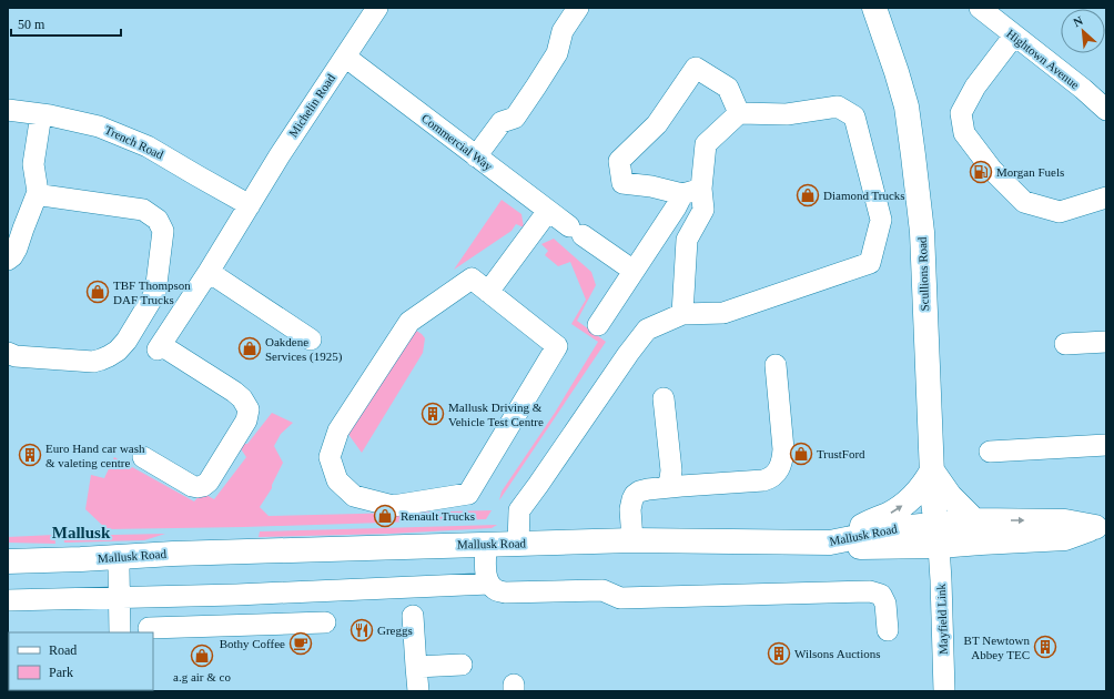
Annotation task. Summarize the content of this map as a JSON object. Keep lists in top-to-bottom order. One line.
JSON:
{"streets":{"main road":["Scullions Road","Mallusk Road"],"street":["Hightown Avenue","Michelin Road","Trench Road","Commercial Way","Mayfield Link"]},"crossings":[["Michelin Road","Trench Road"],["Michelin Road","Commercial Way"],["Scullions Road","Mallusk Road"],["Scullions Road","Mayfield Link"],["Mallusk Road","Mayfield Link"]],"districts":["Mallusk"],"places":{"fuel station":["Morgan Fuels"],"shop":["Diamond Trucks","TBF Thompson DAF Trucks","Oakdene Services (1925)","TrustFord","Renault Trucks","a.g air & co"],"building":["Mallusk Driving & Vehicle Test Centre","Euro Hand car wash & valeting centre","BT Newtown Abbey TEC","Wilsons Auctions"],"restaurant":["Greggs"],"cafe":["Bothy Coffee"]},"legend":["Road","Park"],"scale_bar":"50 m","north":"top left"}
